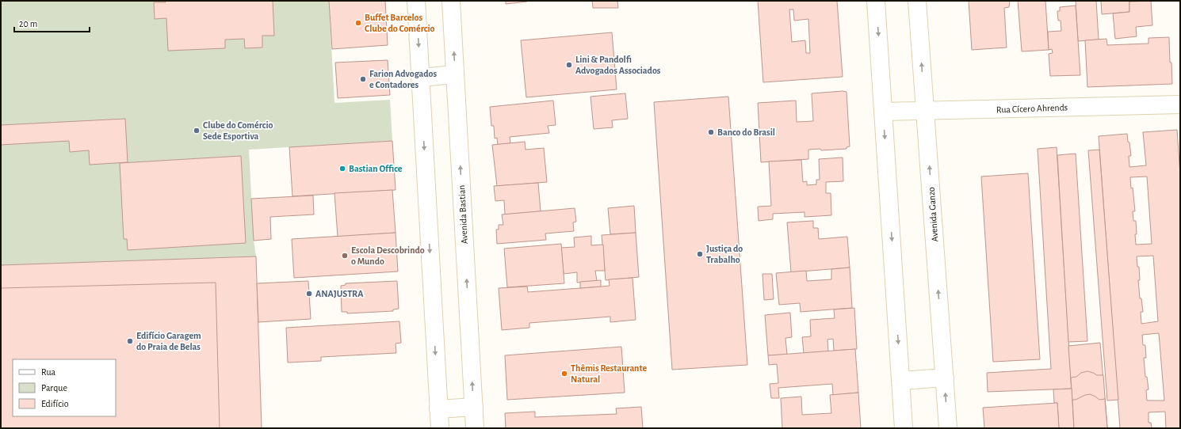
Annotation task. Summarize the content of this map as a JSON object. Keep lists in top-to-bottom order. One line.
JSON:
{"streets":{"street":["Rua Cícero Ahrends","Avenida Bastian","Avenida Ganzo"]},"crossings":[["Rua Cícero Ahrends","Avenida Ganzo"]],"places":["Buffet Barcelos Clube do Comércio","Lini & Pandolfi Advogados Associados","Farion Advogados e Contadores","Clube do Comércio Sede Esportiva","Banco do Brasil","Bastian Office","Justiça do Trabalho","Escola Descobrindo o Mundo","ANAJUSTRA","Edifício Garagem do Praia de Belas","Thêmis Restaurante Natural"],"legend":["Rua","Parque","Edifício"],"scale_bar":"20 m"}
